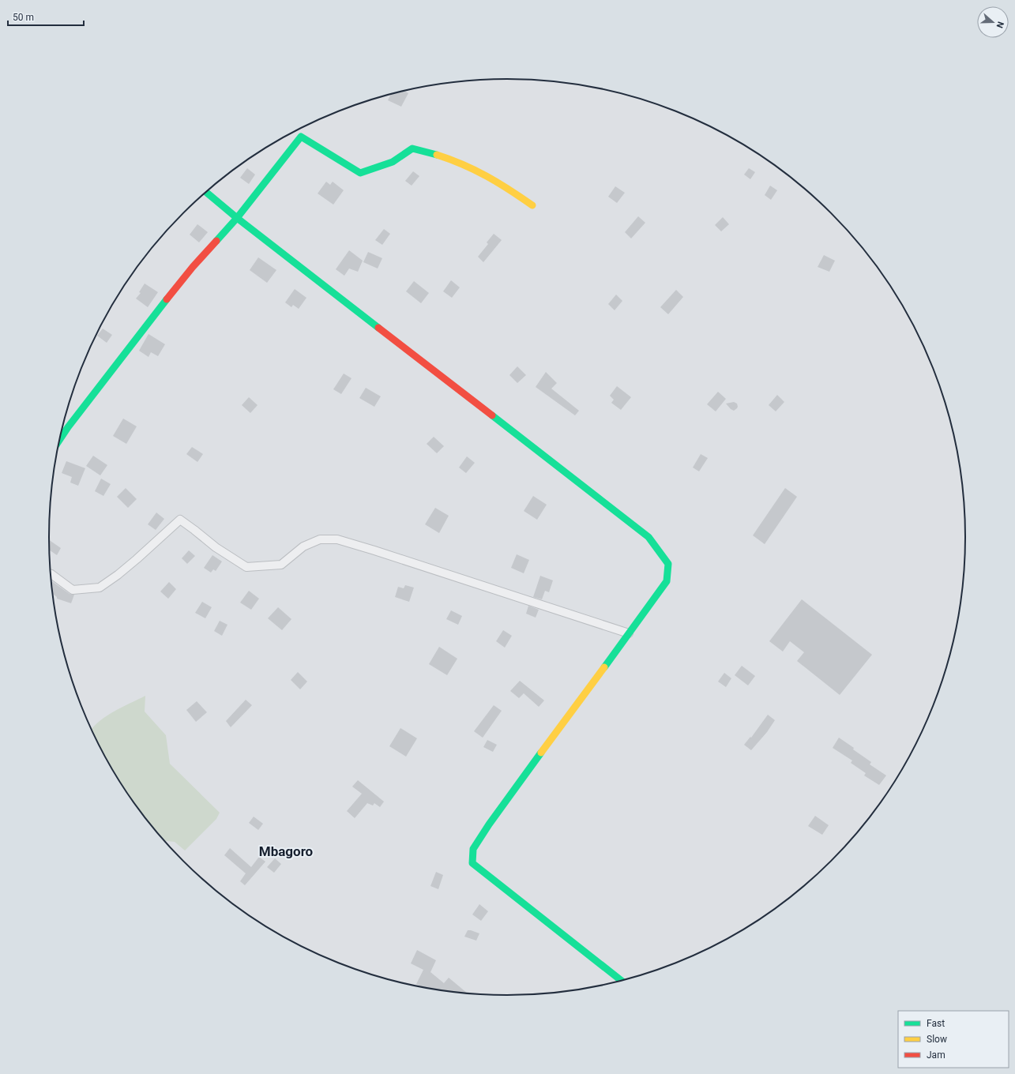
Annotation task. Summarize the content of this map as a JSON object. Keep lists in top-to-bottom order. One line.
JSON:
{"districts":["Mbagoro"],"legend":["Fast","Slow","Jam"],"scale_bar":"50 m","north":"right"}
